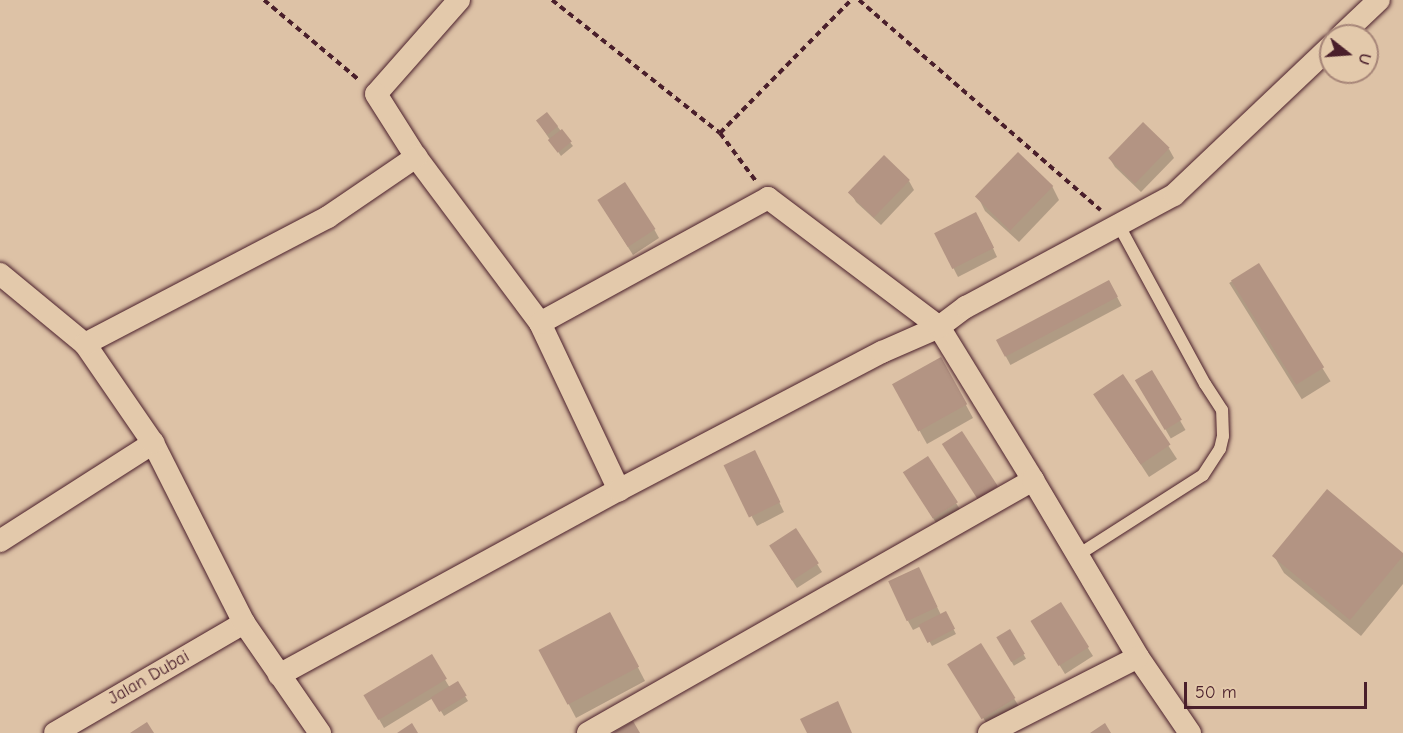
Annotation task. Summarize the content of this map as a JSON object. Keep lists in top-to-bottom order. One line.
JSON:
{"streets":{"street":["Jalan Dubai"]},"scale_bar":"50 m","north":"right"}
